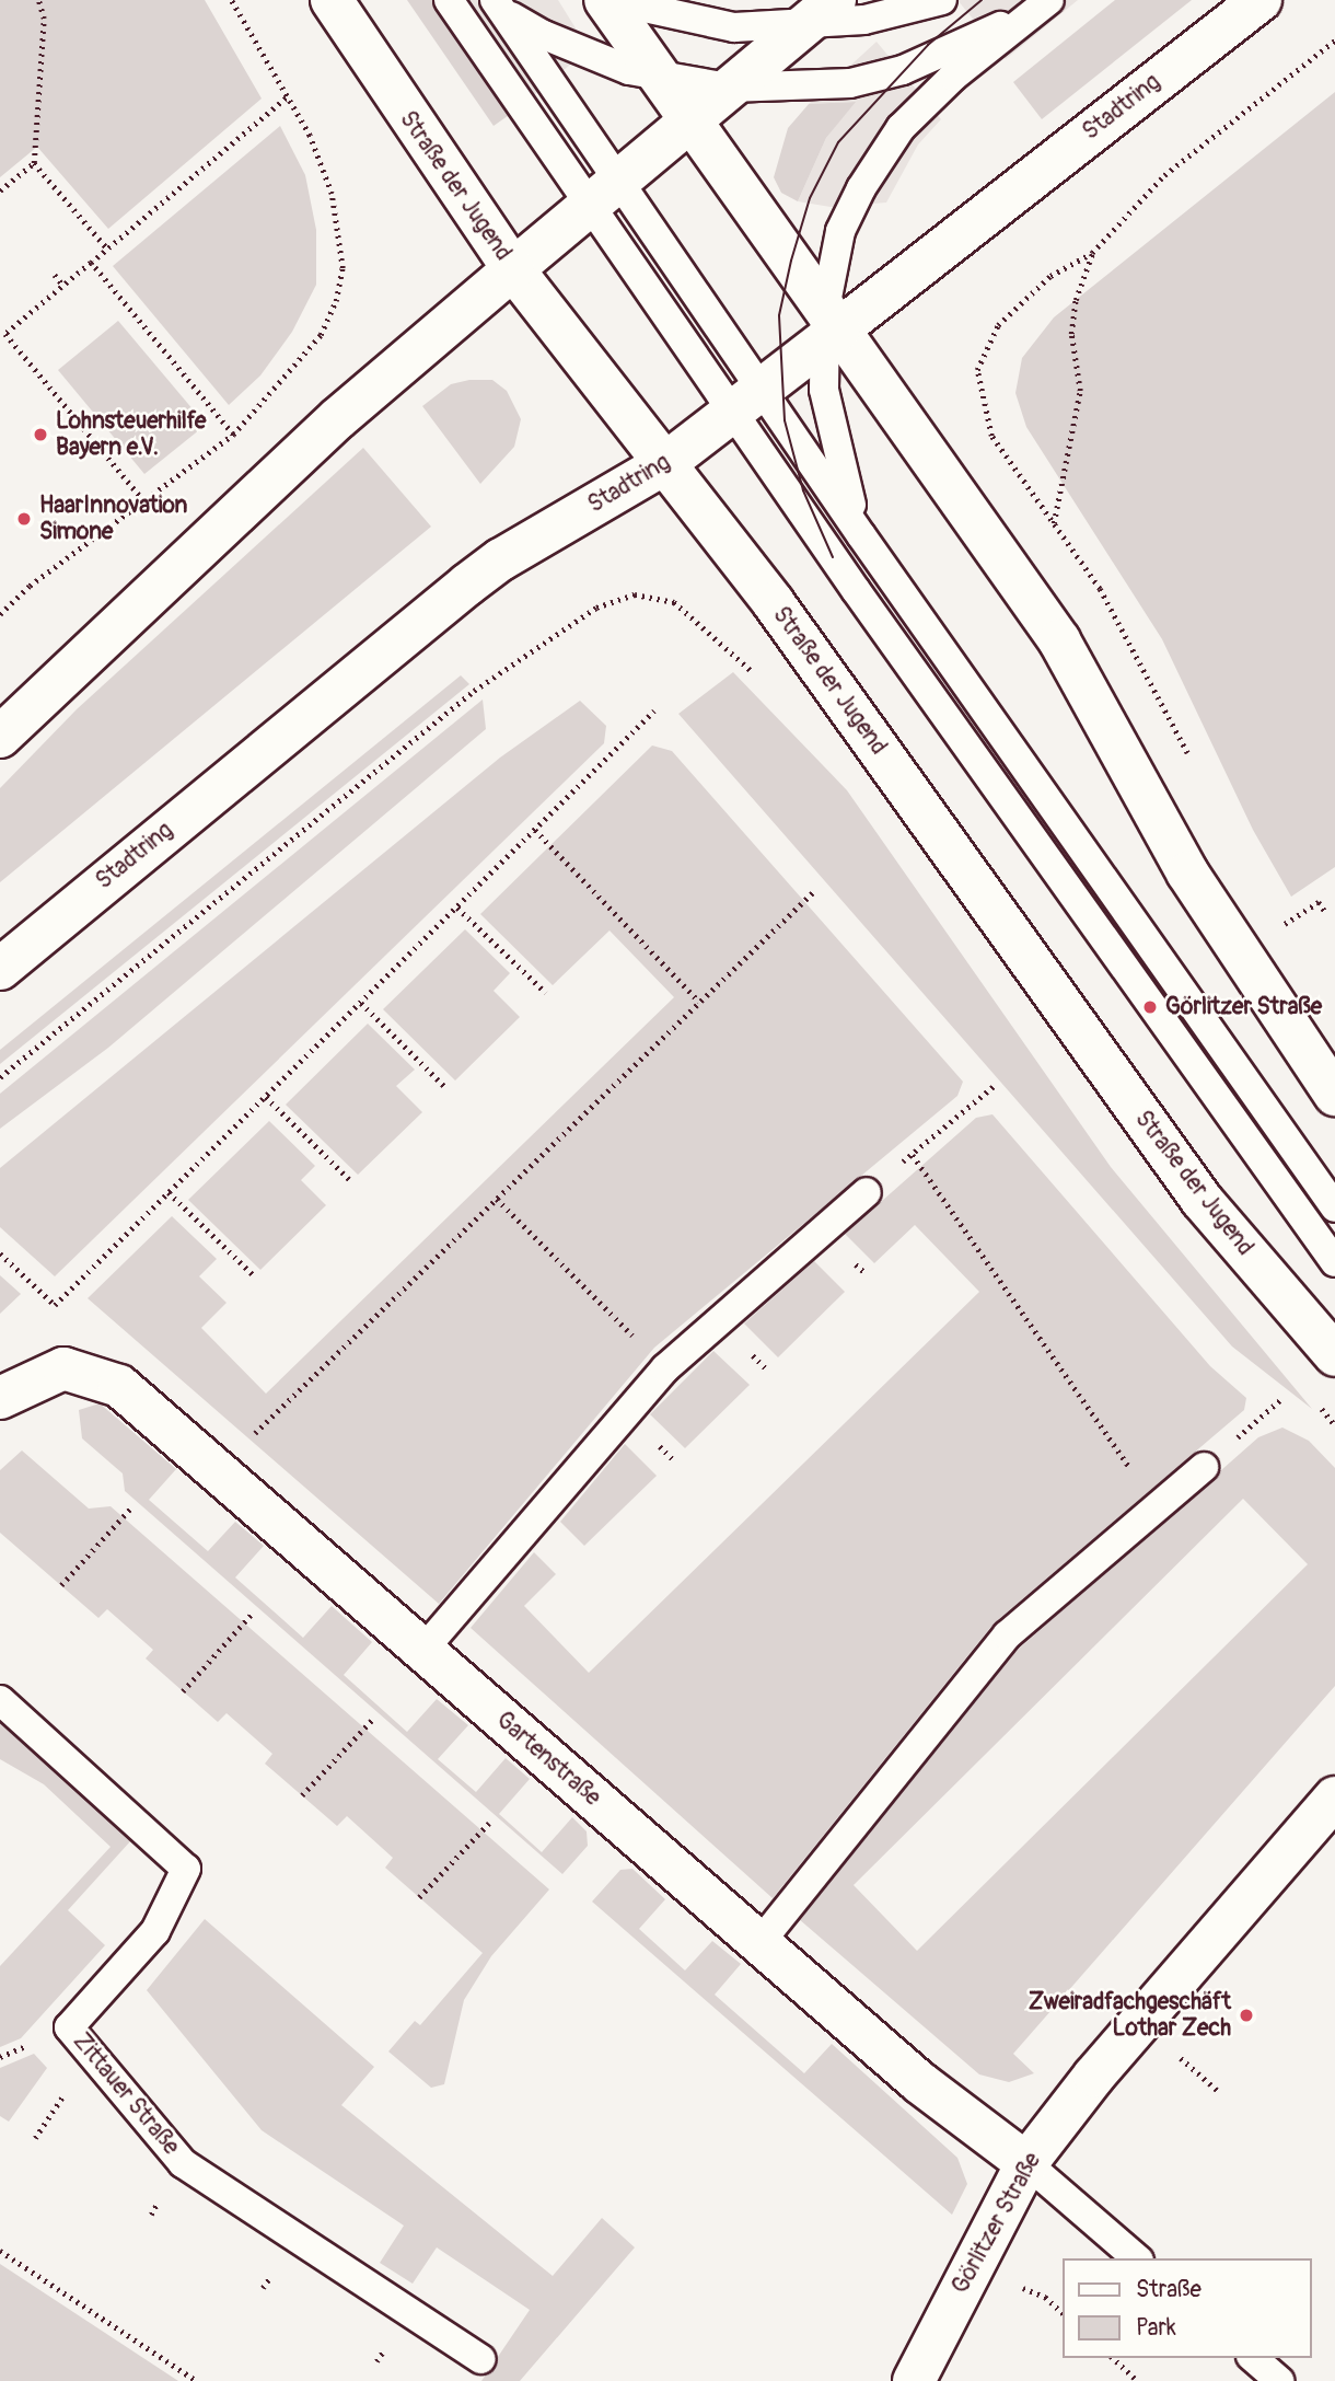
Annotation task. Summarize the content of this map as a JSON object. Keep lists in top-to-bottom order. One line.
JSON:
{"streets":{"main road":["Stadtring","Straße der Jugend","Gartenstraße","Görlitzer Straße"],"lane":["Zittauer Straße"]},"crossings":[["Stadtring","Straße der Jugend"],["Gartenstraße","Görlitzer Straße"]],"places":["Lohnsteuerhilfe Bayern e.V.","HaarInnovation Simone","Görlitzer Straße","Zweiradfachgeschäft Lothar Zech"],"legend":["Straße","Park"]}
